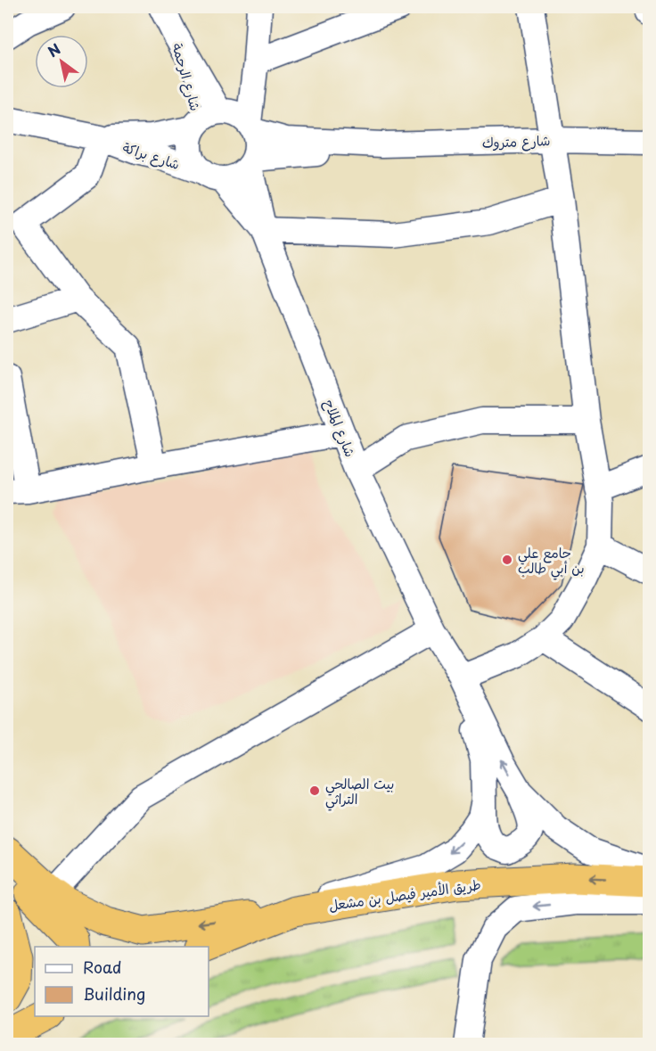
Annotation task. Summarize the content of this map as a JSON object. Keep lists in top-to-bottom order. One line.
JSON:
{"streets":{"highway":["طريق الأمير فيصل بن مشعل"],"street":["شارع الرحمة","شارع متروك","شارع براكة","شارع الملاح"]},"crossings":[["شارع الرحمة","شارع متروك"],["شارع الرحمة","شارع براكة"],["شارع الرحمة","شارع الملاح"],["شارع متروك","شارع براكة"],["شارع متروك","شارع الملاح"],["شارع براكة","شارع الملاح"]],"one_way":["طريق الأمير فيصل بن مشعل"],"places":["جامع علي بن أبي طالب","بيت الصالحي التراثي"],"legend":["Road","Building"],"north":"top left"}
